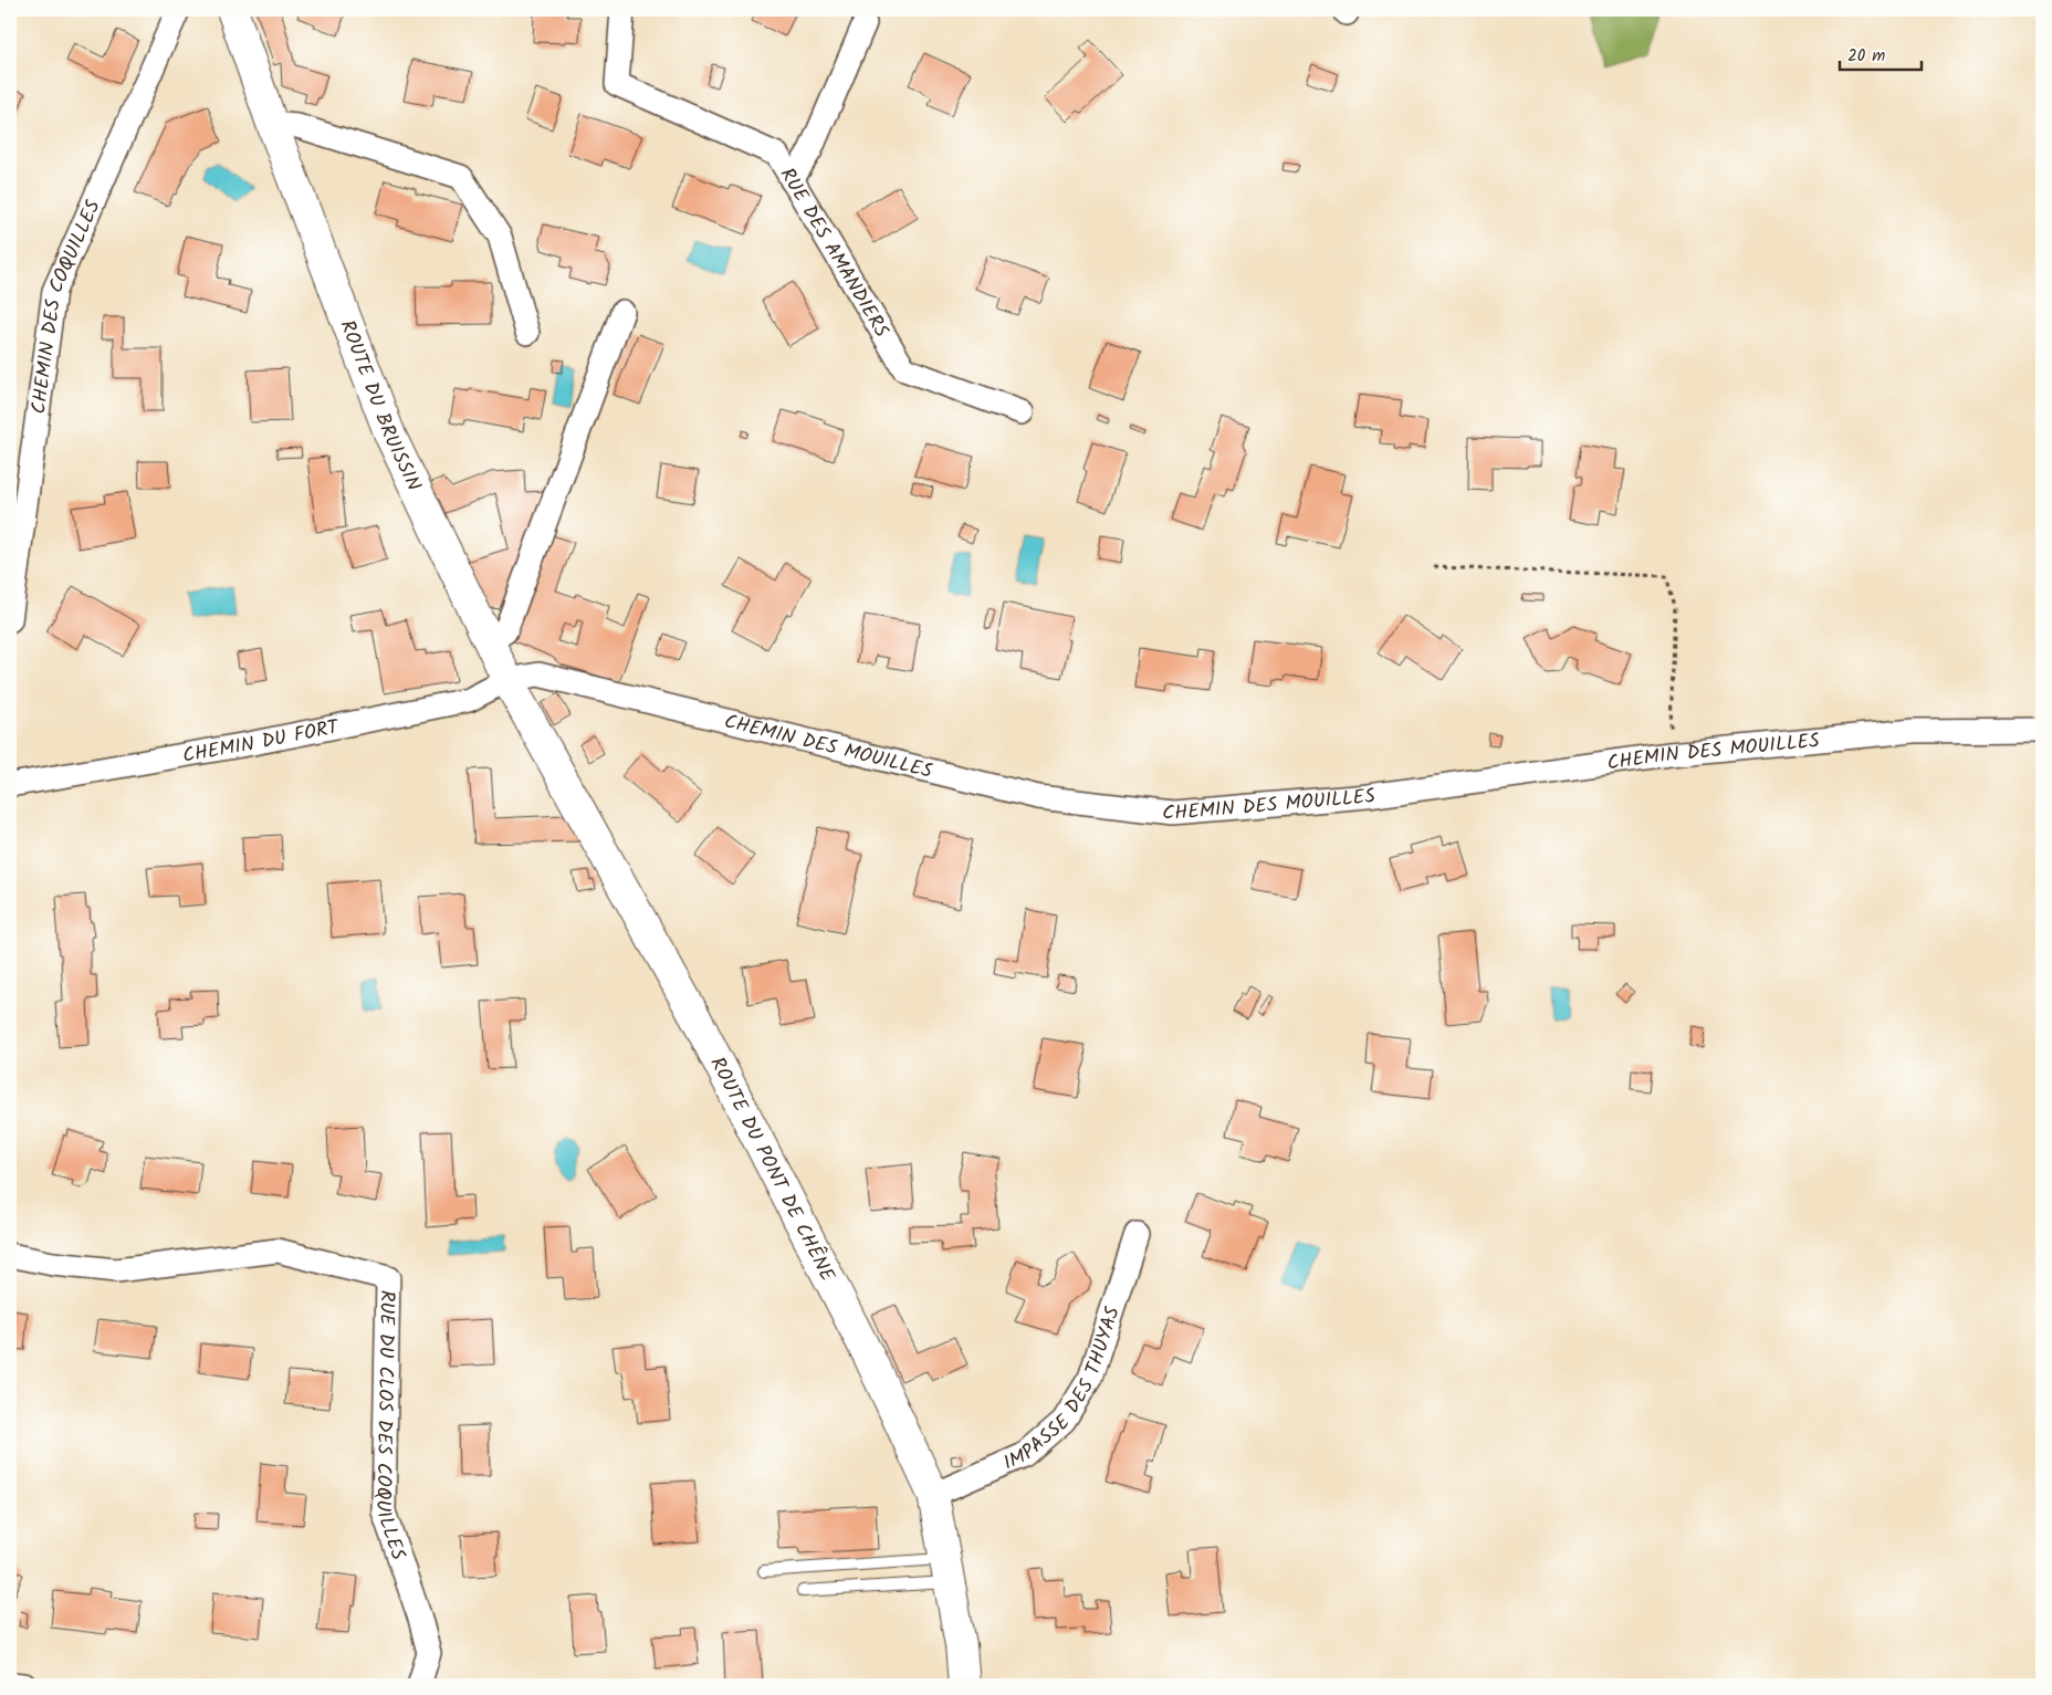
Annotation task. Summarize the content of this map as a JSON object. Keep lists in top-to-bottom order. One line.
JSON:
{"streets":{"street":["RUE DES AMANDIERS","CHEMIN DES COQUILLES","ROUTE DU BRUISSIN","CHEMIN DU FORT","CHEMIN DES MOUILLES","ROUTE DU PONT DE CHÊNE","IMPASSE DES THUYAS","RUE DU CLOS DES COQUILLES"]},"crossings":[["ROUTE DU BRUISSIN","CHEMIN DU FORT"],["ROUTE DU BRUISSIN","CHEMIN DES MOUILLES"],["ROUTE DU BRUISSIN","ROUTE DU PONT DE CHÊNE"],["CHEMIN DU FORT","CHEMIN DES MOUILLES"],["CHEMIN DU FORT","ROUTE DU PONT DE CHÊNE"],["CHEMIN DES MOUILLES","ROUTE DU PONT DE CHÊNE"],["ROUTE DU PONT DE CHÊNE","IMPASSE DES THUYAS"]],"scale_bar":"20 m"}
